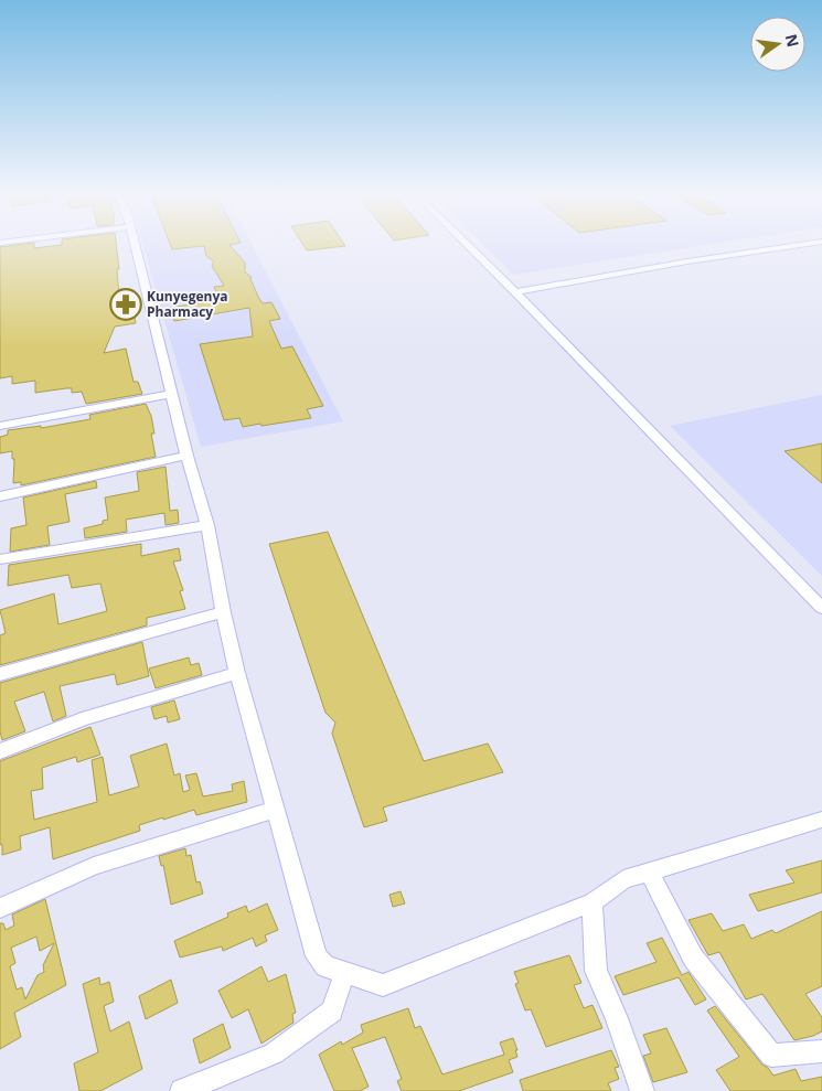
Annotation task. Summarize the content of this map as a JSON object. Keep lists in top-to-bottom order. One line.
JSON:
{"places":{"pharmacy":["Kunyegenya Pharmacy"]},"north":"right"}
